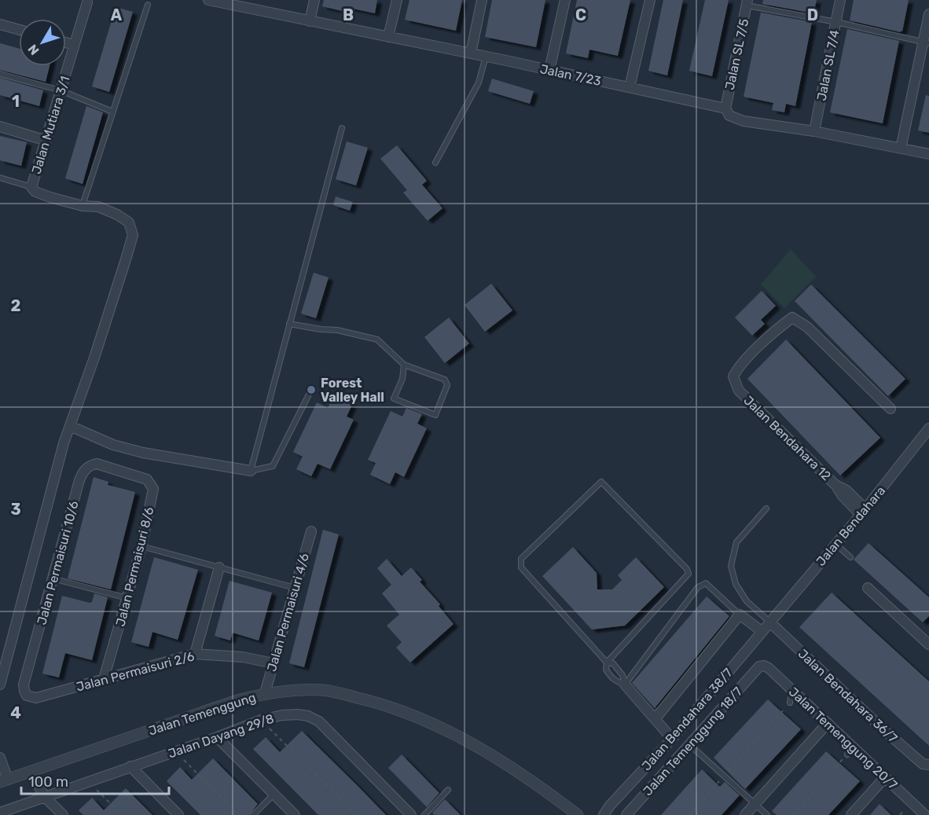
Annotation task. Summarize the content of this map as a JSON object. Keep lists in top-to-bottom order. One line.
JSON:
{"streets":{"street":["Jalan SL 7/5","Jalan SL 7/4","Jalan 7/23","Jalan Mutiara 3/1","Jalan Bendahara 12","Jalan Bendahara","Jalan Permaisuri 10/6","Jalan Permaisuri 8/6","Jalan Permaisuri 4/6","Jalan Permaisuri 2/6","Jalan Bendahara 36/7","Jalan Temenggung","Jalan Bendahara 38/7","Jalan Dayang 29/8","Jalan Temenggung 20/7","Jalan Temenggung 18/7"]},"crossings":[["Jalan SL 7/5","Jalan 7/23"],["Jalan SL 7/4","Jalan 7/23"],["Jalan Bendahara 12","Jalan Bendahara"],["Jalan Bendahara","Jalan Bendahara 36/7"],["Jalan Bendahara","Jalan Bendahara 38/7"],["Jalan Permaisuri 10/6","Jalan Permaisuri 8/6"],["Jalan Permaisuri 10/6","Jalan Permaisuri 2/6"],["Jalan Permaisuri 8/6","Jalan Permaisuri 2/6"],["Jalan Permaisuri 4/6","Jalan Permaisuri 2/6"],["Jalan Permaisuri 4/6","Jalan Temenggung"],["Jalan Bendahara 36/7","Jalan Bendahara 38/7"],["Jalan Temenggung 20/7","Jalan Temenggung 18/7"]],"places":["Forest Valley Hall"],"scale_bar":"100 m","north":"bottom left","grid":{"columns":["A","B","C","D"],"rows":["1","2","3","4"]}}
